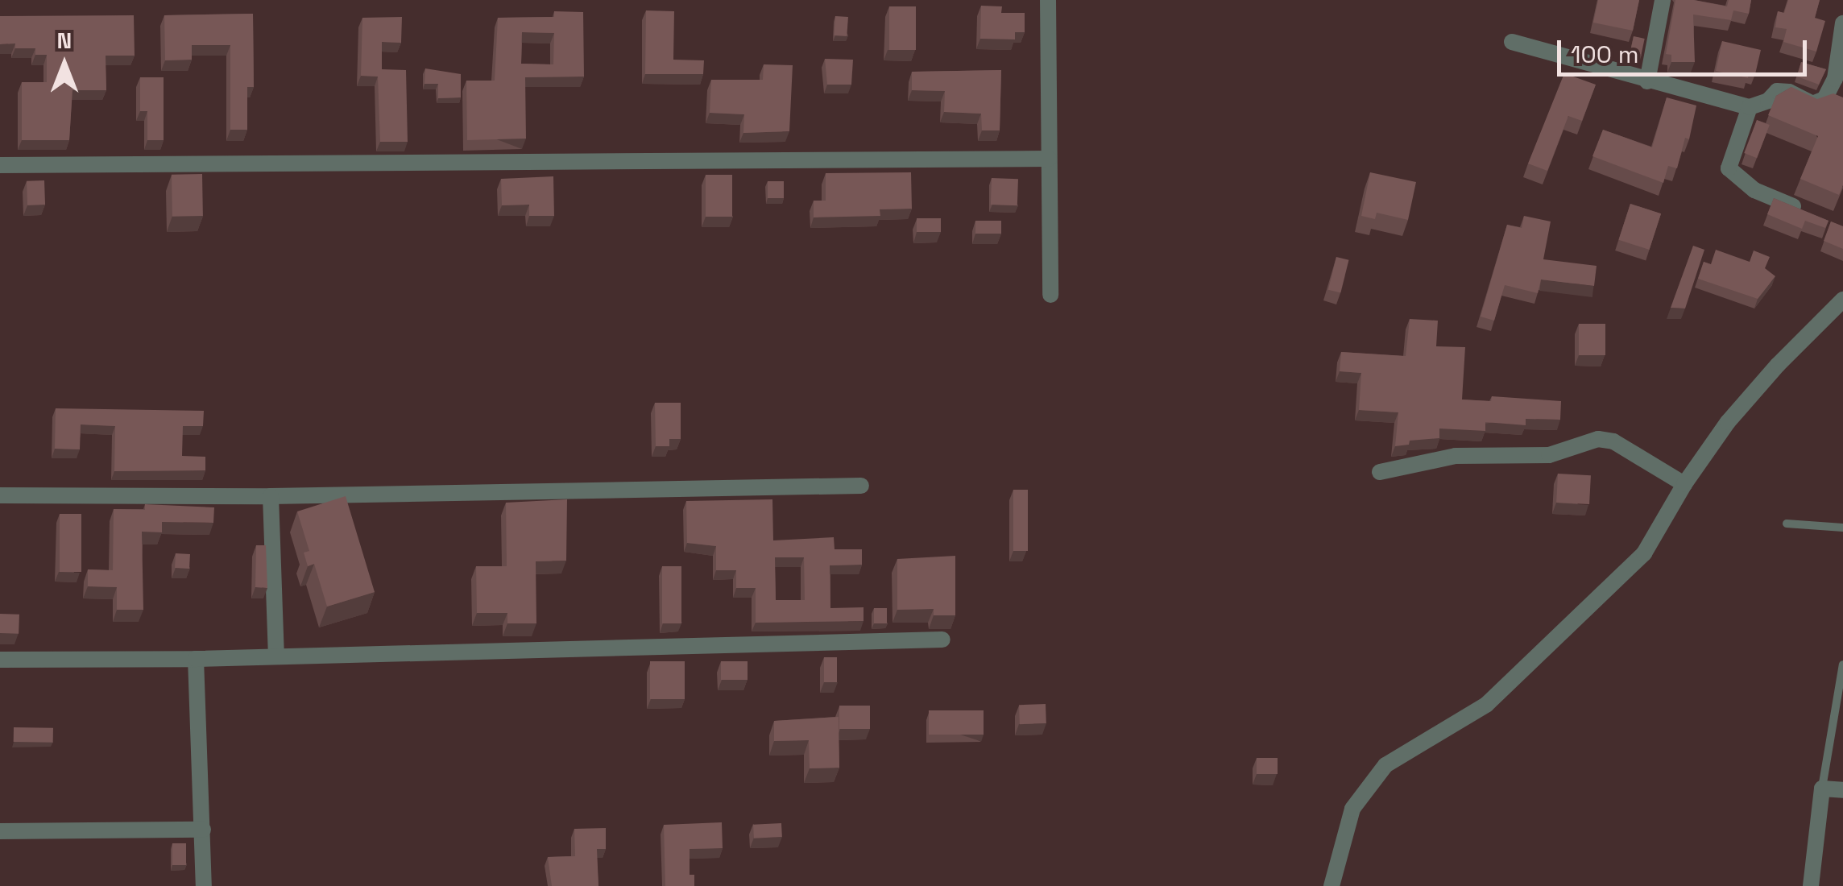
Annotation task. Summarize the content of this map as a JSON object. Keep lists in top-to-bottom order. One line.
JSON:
{"scale_bar":"100 m","north":"top"}
